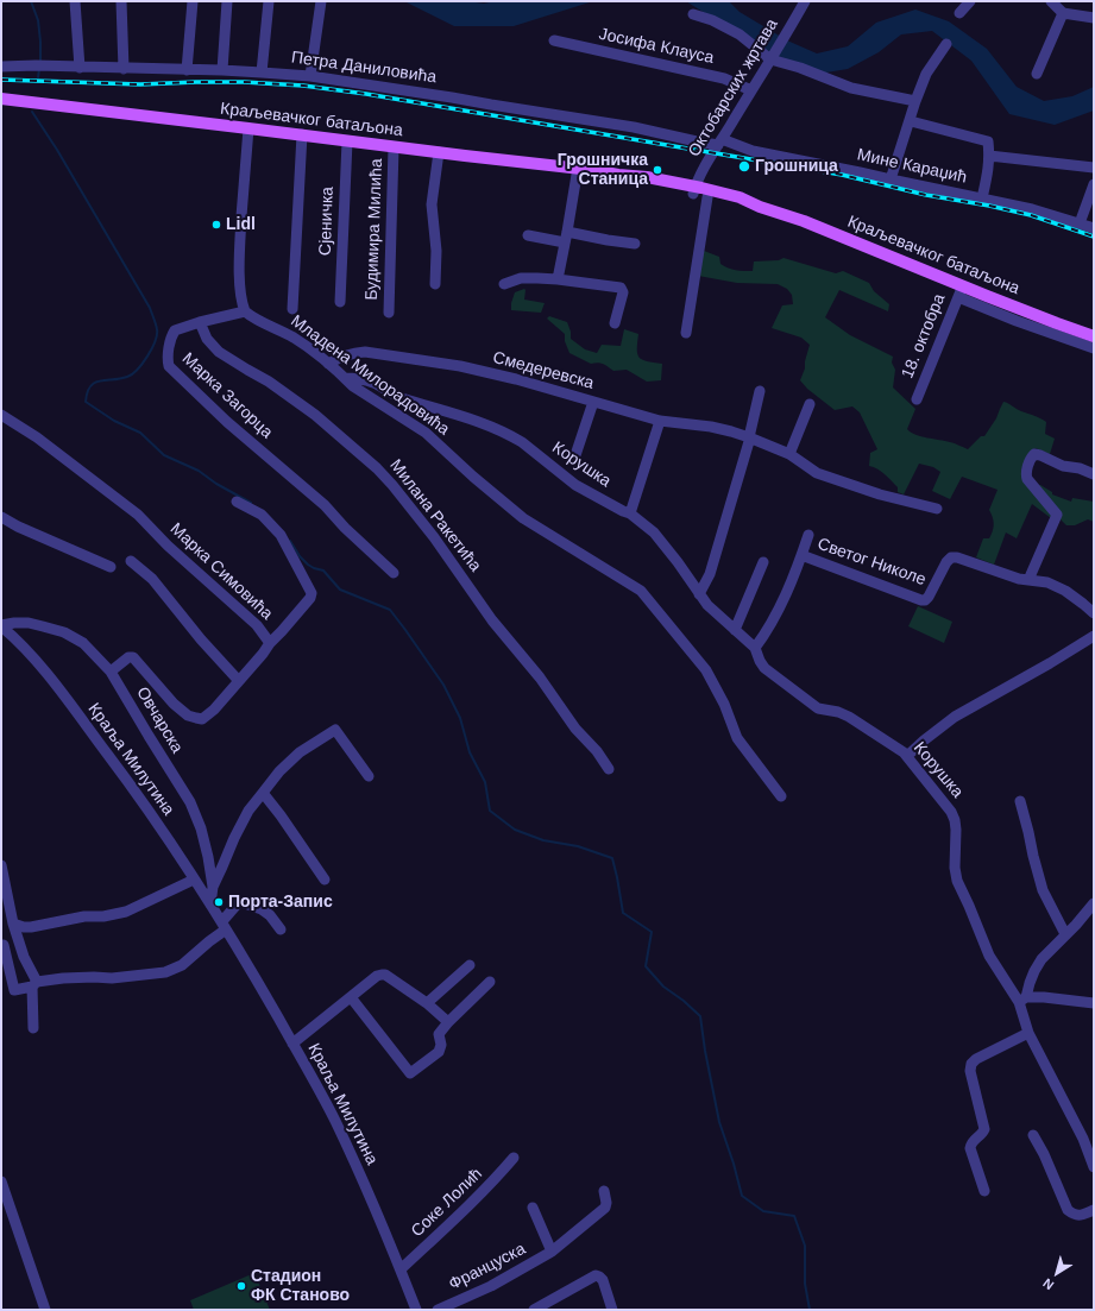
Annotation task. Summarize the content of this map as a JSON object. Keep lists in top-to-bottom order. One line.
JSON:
{"streets":{"main road":["Краљевачког батаљона"],"street":["Јосифа Клауса","Петра Даниловића","Октобарских жртава","Мине Караџић","Сјеничка","Будимира Милића","18. октобра","Смедеревска","Младена Милорадовића","Марка Загорца","Корушка","Милана Ракетића","Светог Николе","Марка Симовића","Овчарска","Краља Милутина","Соке Лолић","Француска"]},"crossings":[["Јосифа Клауса","Октобарских жртава"],["Петра Даниловића","Октобарских жртава"],["Петра Даниловића","Мине Караџић"],["Октобарских жртава","Краљевачког батаљона"],["Октобарских жртава","Мине Караџић"],["Краљевачког батаљона","Сјеничка"],["Краљевачког батаљона","Будимира Милића"],["Краљевачког батаљона","18. октобра"],["Смедеревска","Младена Милорадовића"],["Младена Милорадовића","Марка Загорца"],["Младена Милорадовића","Корушка"],["Марка Загорца","Милана Ракетића"],["Овчарска","Краља Милутина"],["Краља Милутина","Соке Лолић"]],"places":["Грошница","Грошничка Станица","Lidl","Порта-Запис","Стадион ФК Станово"],"north":"bottom left"}
